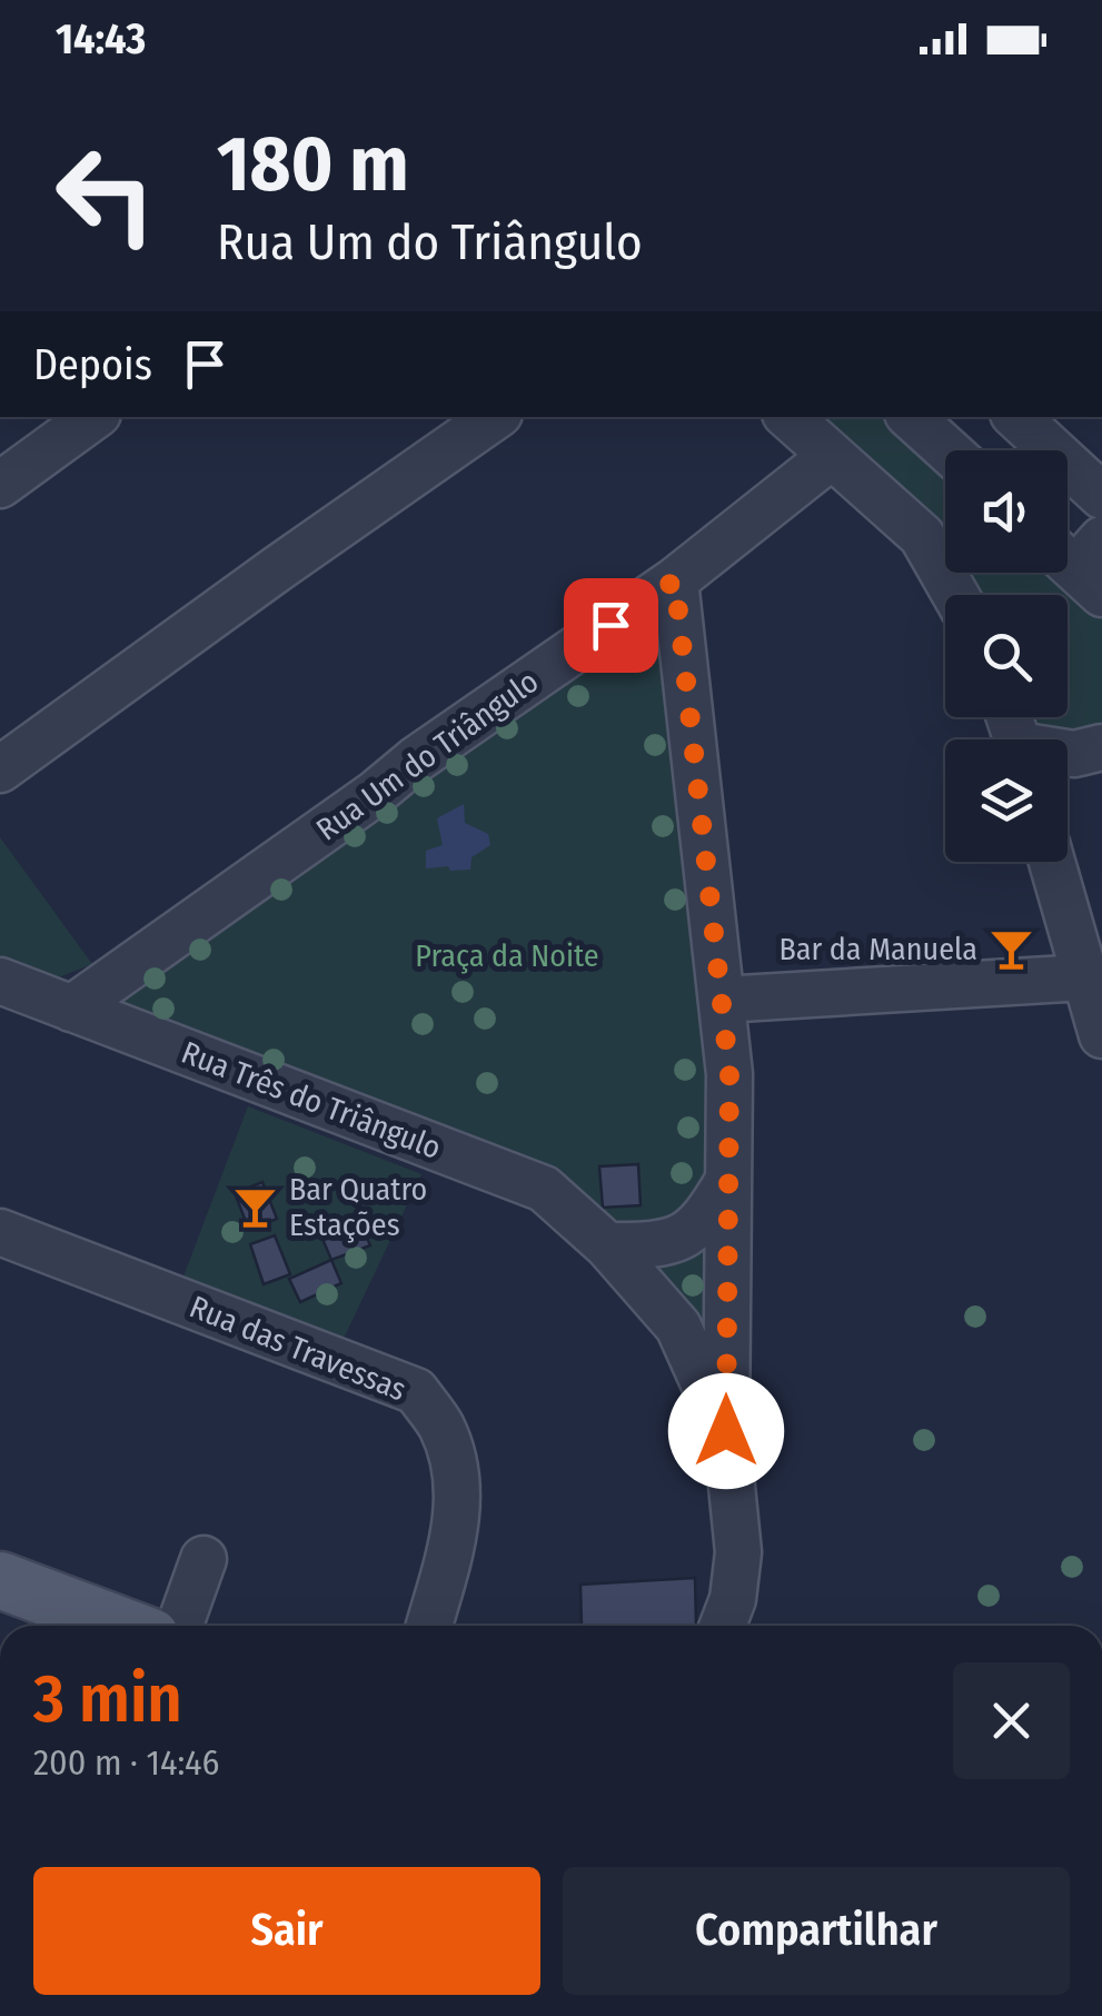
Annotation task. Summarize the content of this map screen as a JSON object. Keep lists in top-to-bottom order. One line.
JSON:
{"streets":{"street":["Rua Um do Triângulo","Rua Três do Triângulo","Rua das Travessas"]},"crossings":[["Rua Um do Triângulo","Rua Três do Triângulo"]],"parks":["Praça da Noite"],"places":{"bar":["Bar da Manuela","Bar Quatro Estações"]},"page":{"status":"14:43","turn":["180 m","Rua Um do Triângulo"],"then":"Depois","heading":["3 min","200 m · 14:46"],"buttons":["Sair","Compartilhar"]}}
